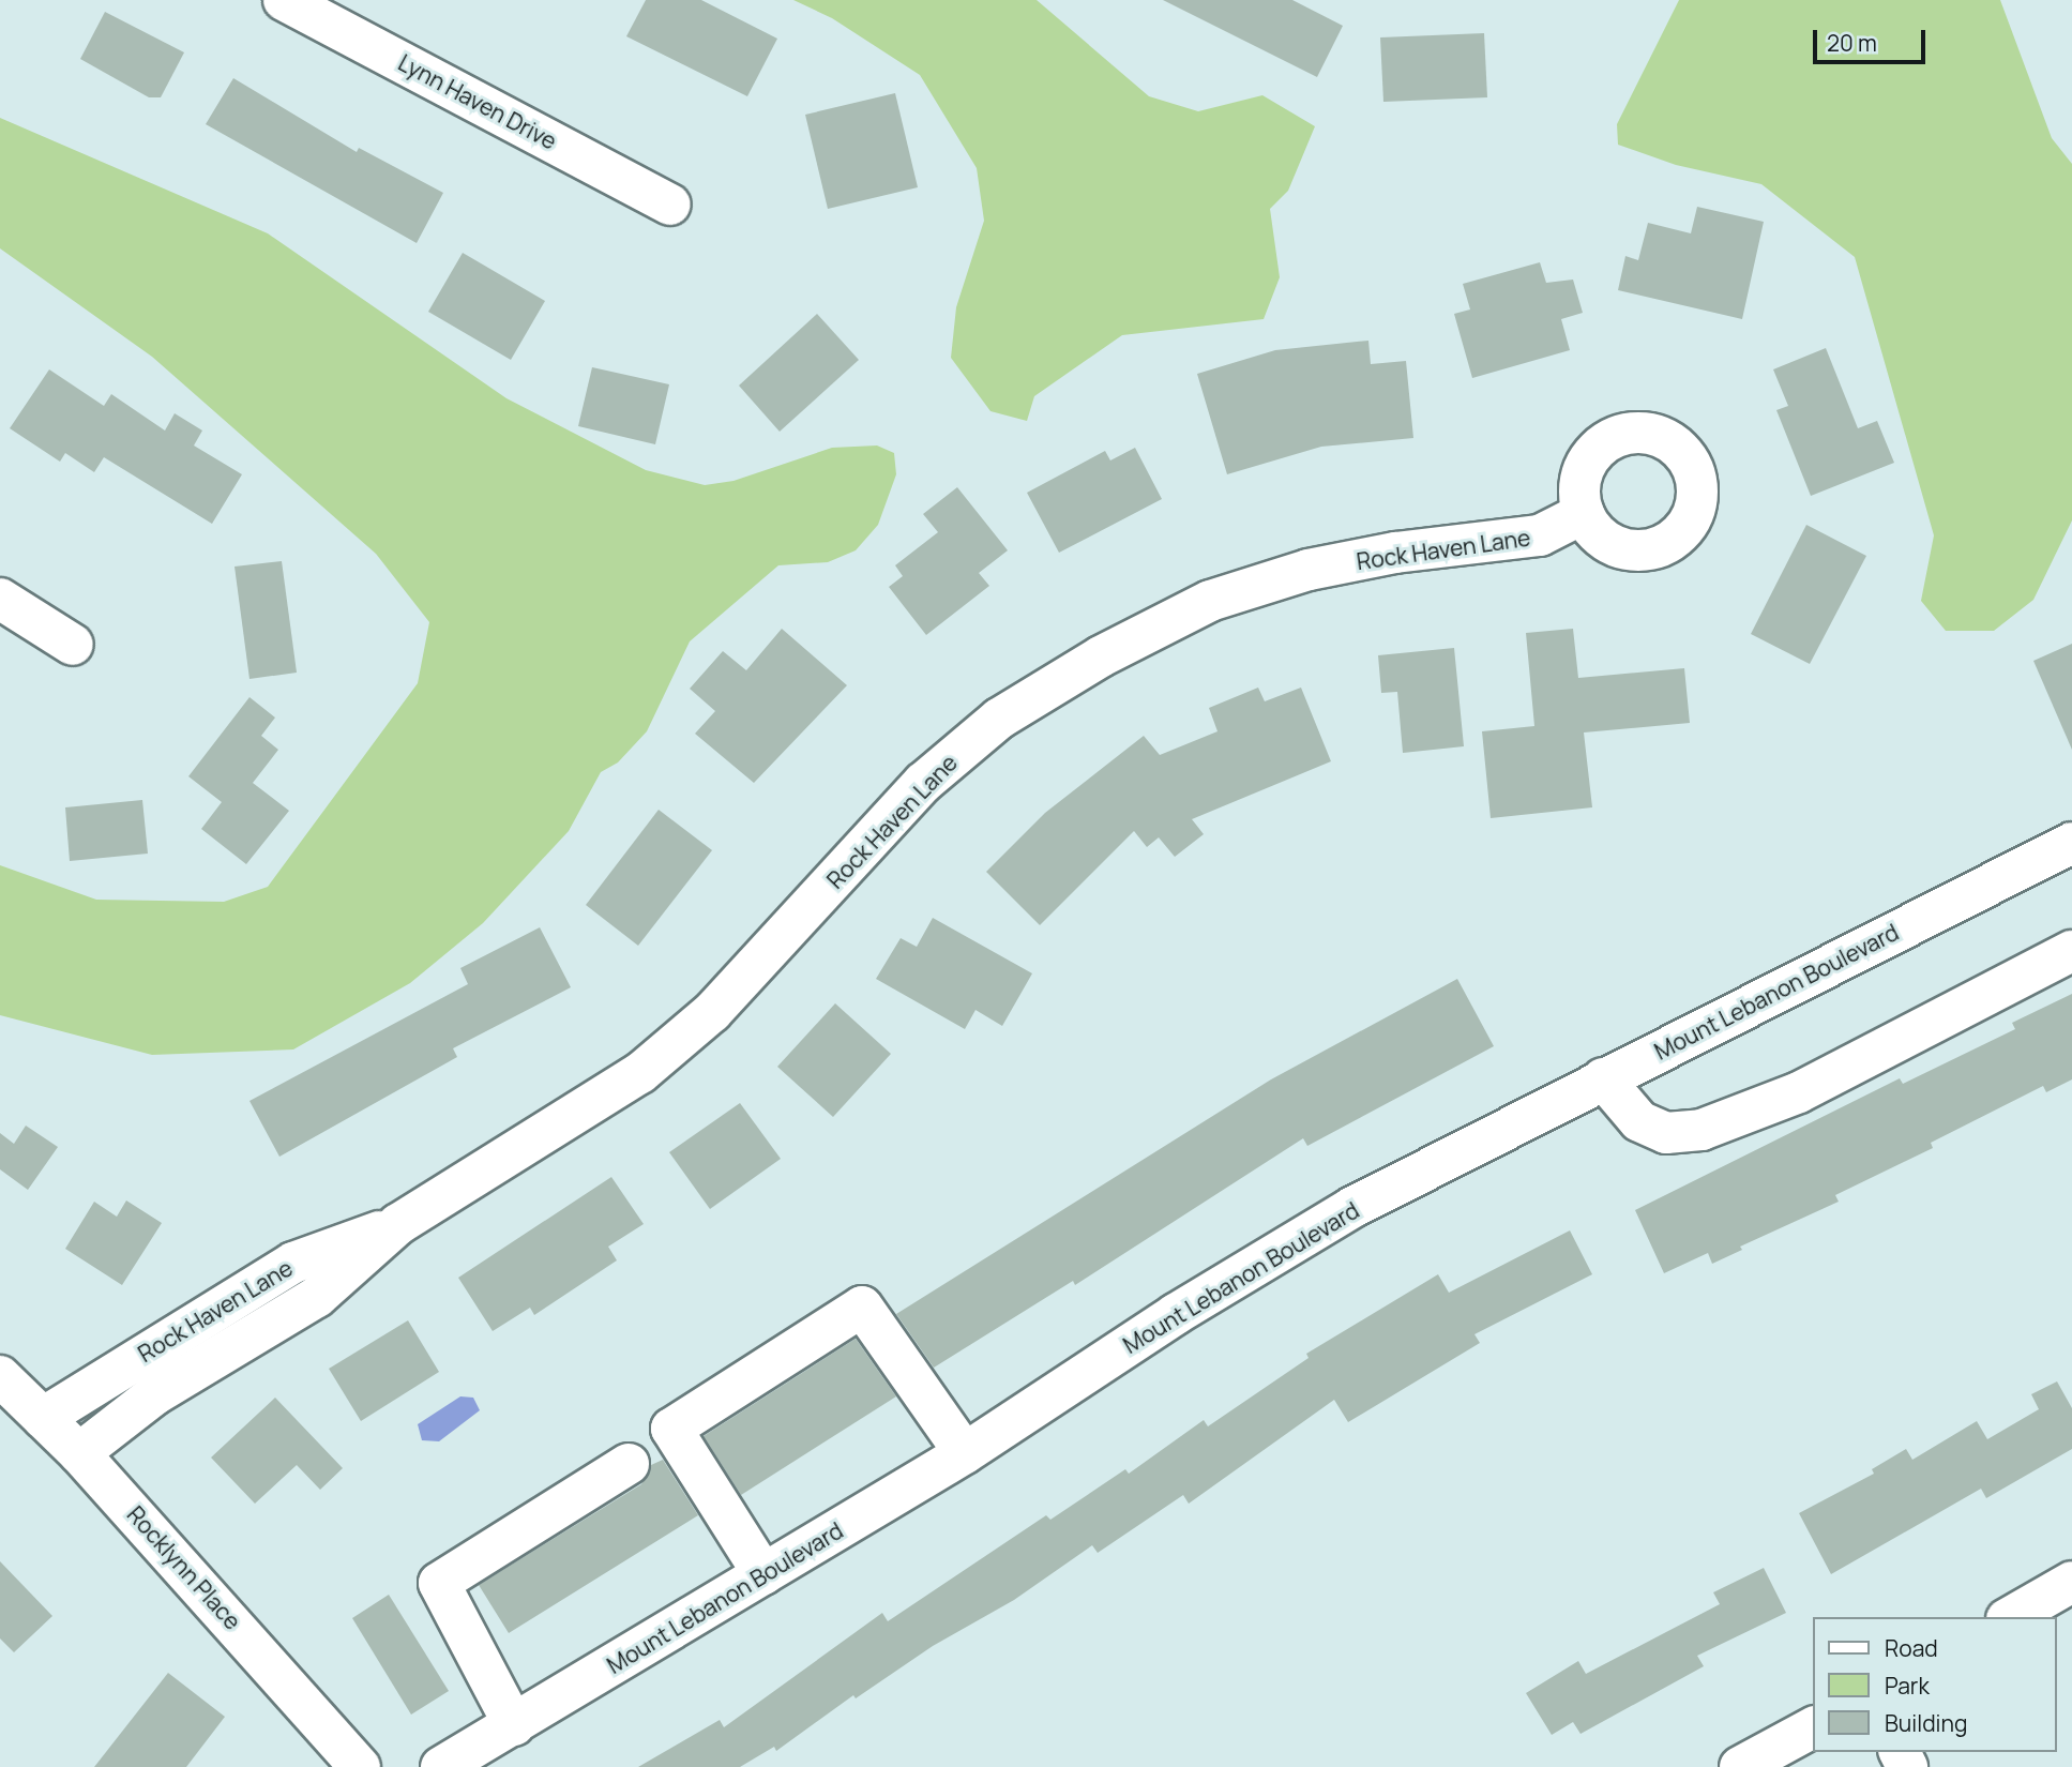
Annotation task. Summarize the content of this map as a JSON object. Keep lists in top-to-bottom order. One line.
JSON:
{"streets":{"street":["Lynn Haven Drive","Rock Haven Lane","Mount Lebanon Boulevard","Rocklynn Place"]},"crossings":[["Rock Haven Lane","Rocklynn Place"]],"legend":["Road","Park","Building"],"scale_bar":"20 m"}
